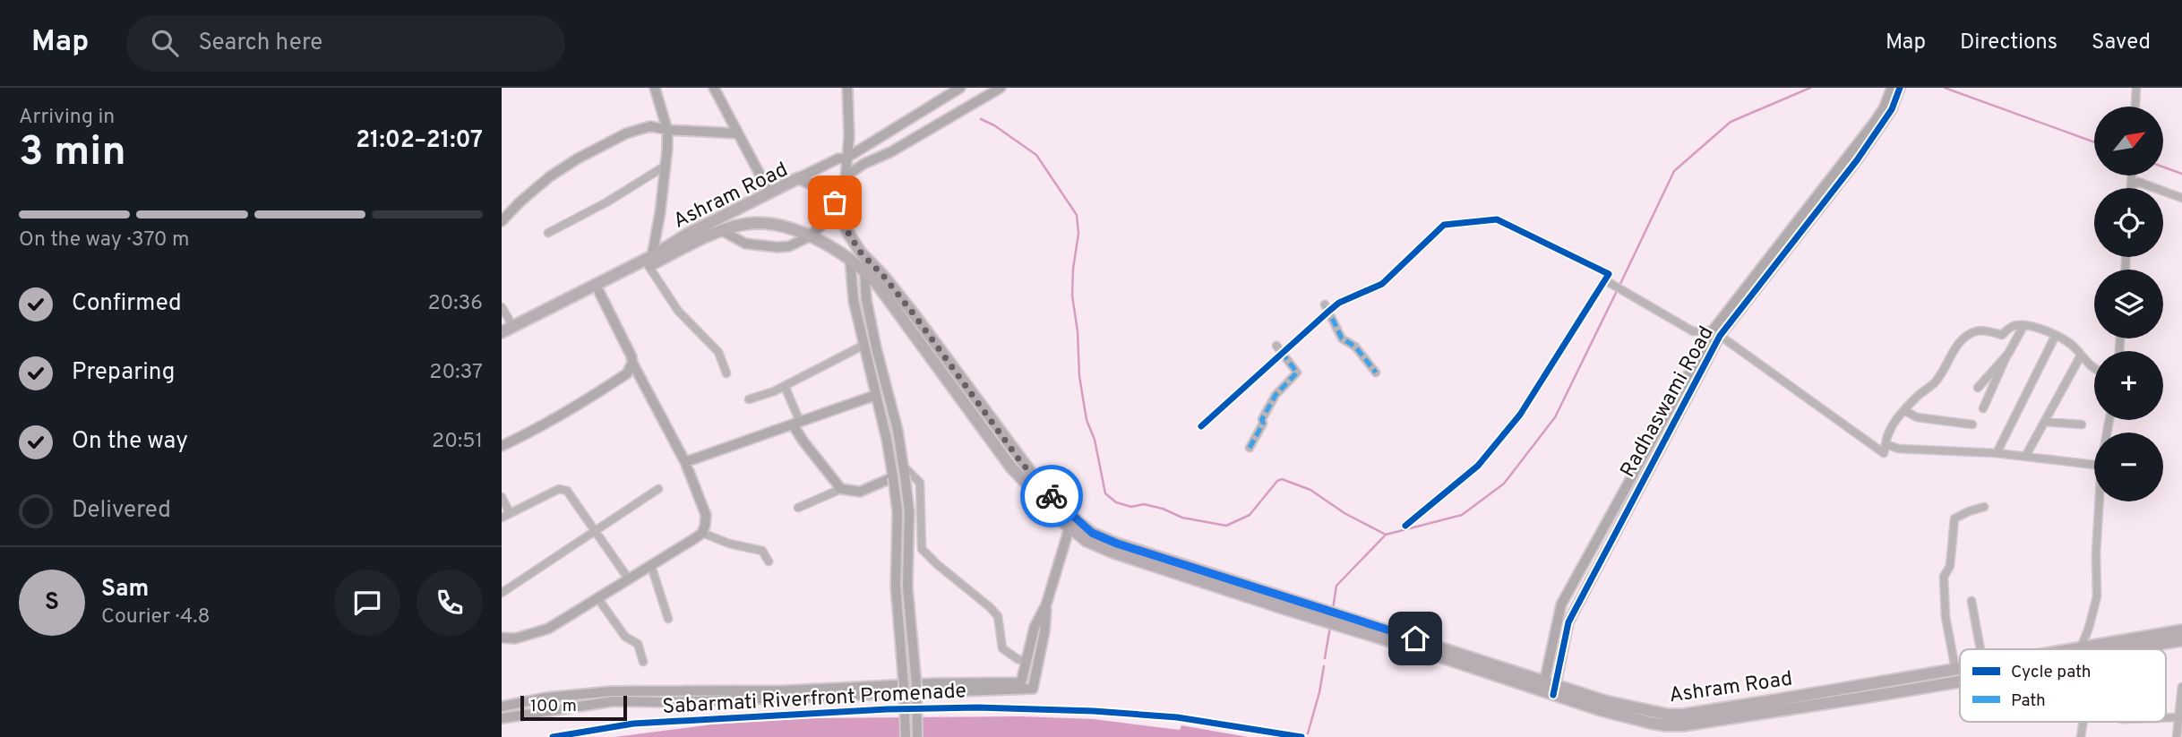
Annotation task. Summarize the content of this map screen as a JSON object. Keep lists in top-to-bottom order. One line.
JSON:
{"streets":{"main road":["Ashram Road"],"street":["Radhaswami Road"],"cycle path":["Sabarmati Riverfront Promenade"]},"crossings":[["Ashram Road","Radhaswami Road"]],"legend":["Cycle path","Path"],"scale_bar":"100 m","north":"top right","page":{"header":"Map","search":"Search here","nav":["Map","Directions","Saved"],"heading":["3 min","Arriving in","21:02–21:07"],"panel":["Sam","Courier · 4.8"],"map_buttons":["+","−"],"bar":"On the way · 370 m","list":[["Confirmed","20:36"],["Preparing","20:37"],["On the way","20:51"],"Delivered"],"round":"S","scale":"100 m"}}
